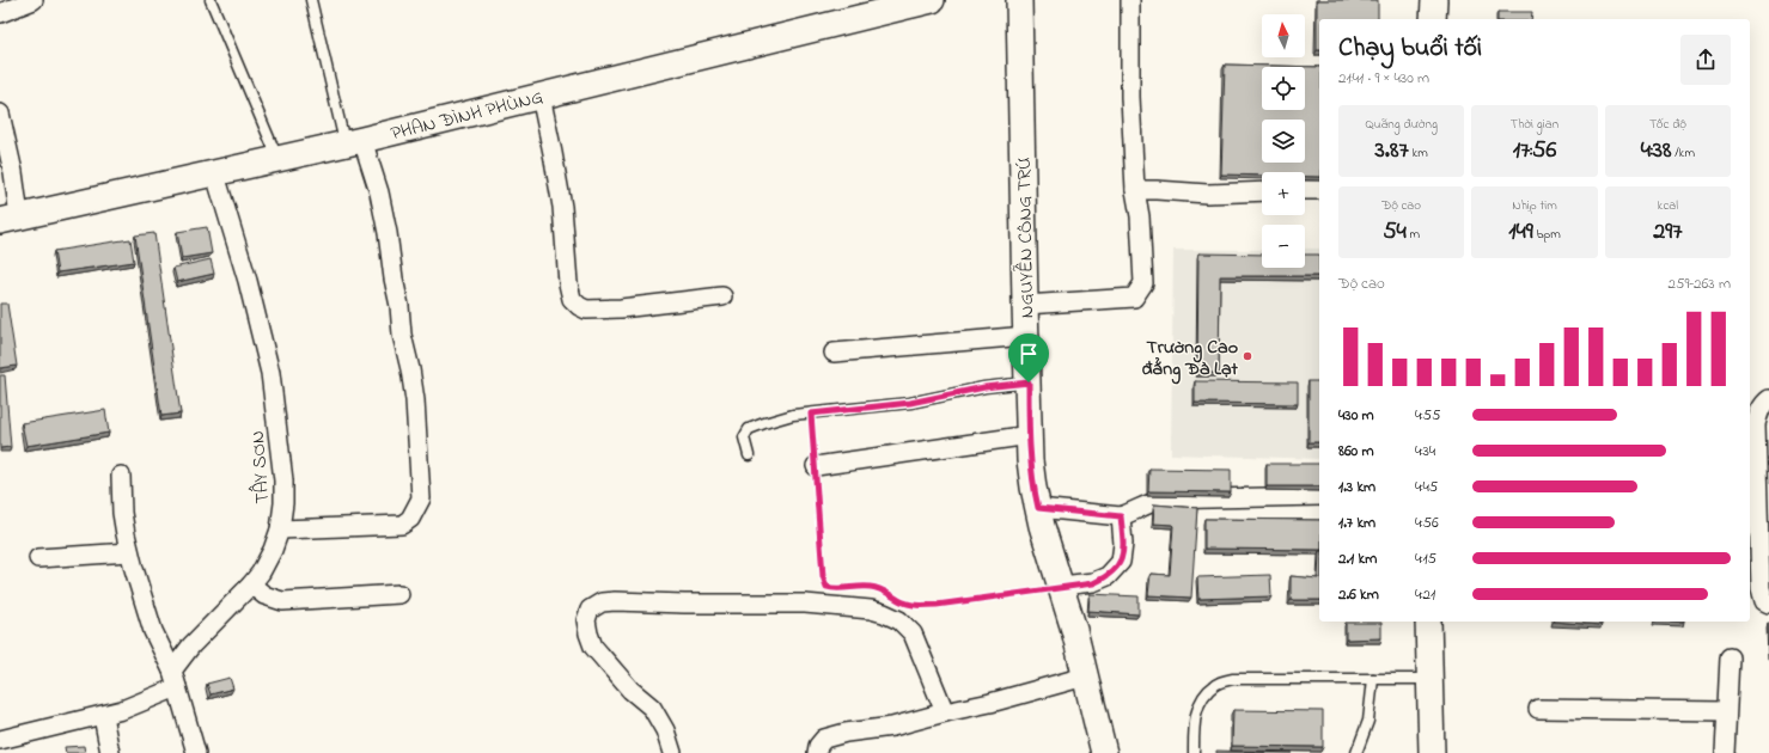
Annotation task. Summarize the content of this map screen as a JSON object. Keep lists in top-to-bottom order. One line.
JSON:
{"streets":{"street":["PHAN ĐÌNH PHÙNG","NGUYỄN CÔNG TRỨ","TÂY SƠN"]},"crossings":[["PHAN ĐÌNH PHÙNG","TÂY SƠN"]],"places":["Trường Cao đẳng Đà Lạt"],"north":"top","page":{"map_buttons":["+","−"],"heading":["Chạy buổi tối","21:41 · 9 × 430 m"],"stats":[["Quãng đường","3.87 km"],["Thời gian","17:56"],["Tốc độ","4:38 /km"],["Độ cao","54 m"],["Nhịp tim","149 bpm"],["kcal","297"]],"chart":["Độ cao","259–263 m"],"list":[{"name":"430 m","note":"4:55"},{"name":"860 m","note":"4:34"},{"name":"1.3 km","note":"4:45"},{"name":"1.7 km","note":"4:56"},{"name":"2.1 km","note":"4:15"},{"name":"2.6 km","note":"4:21"}]}}
